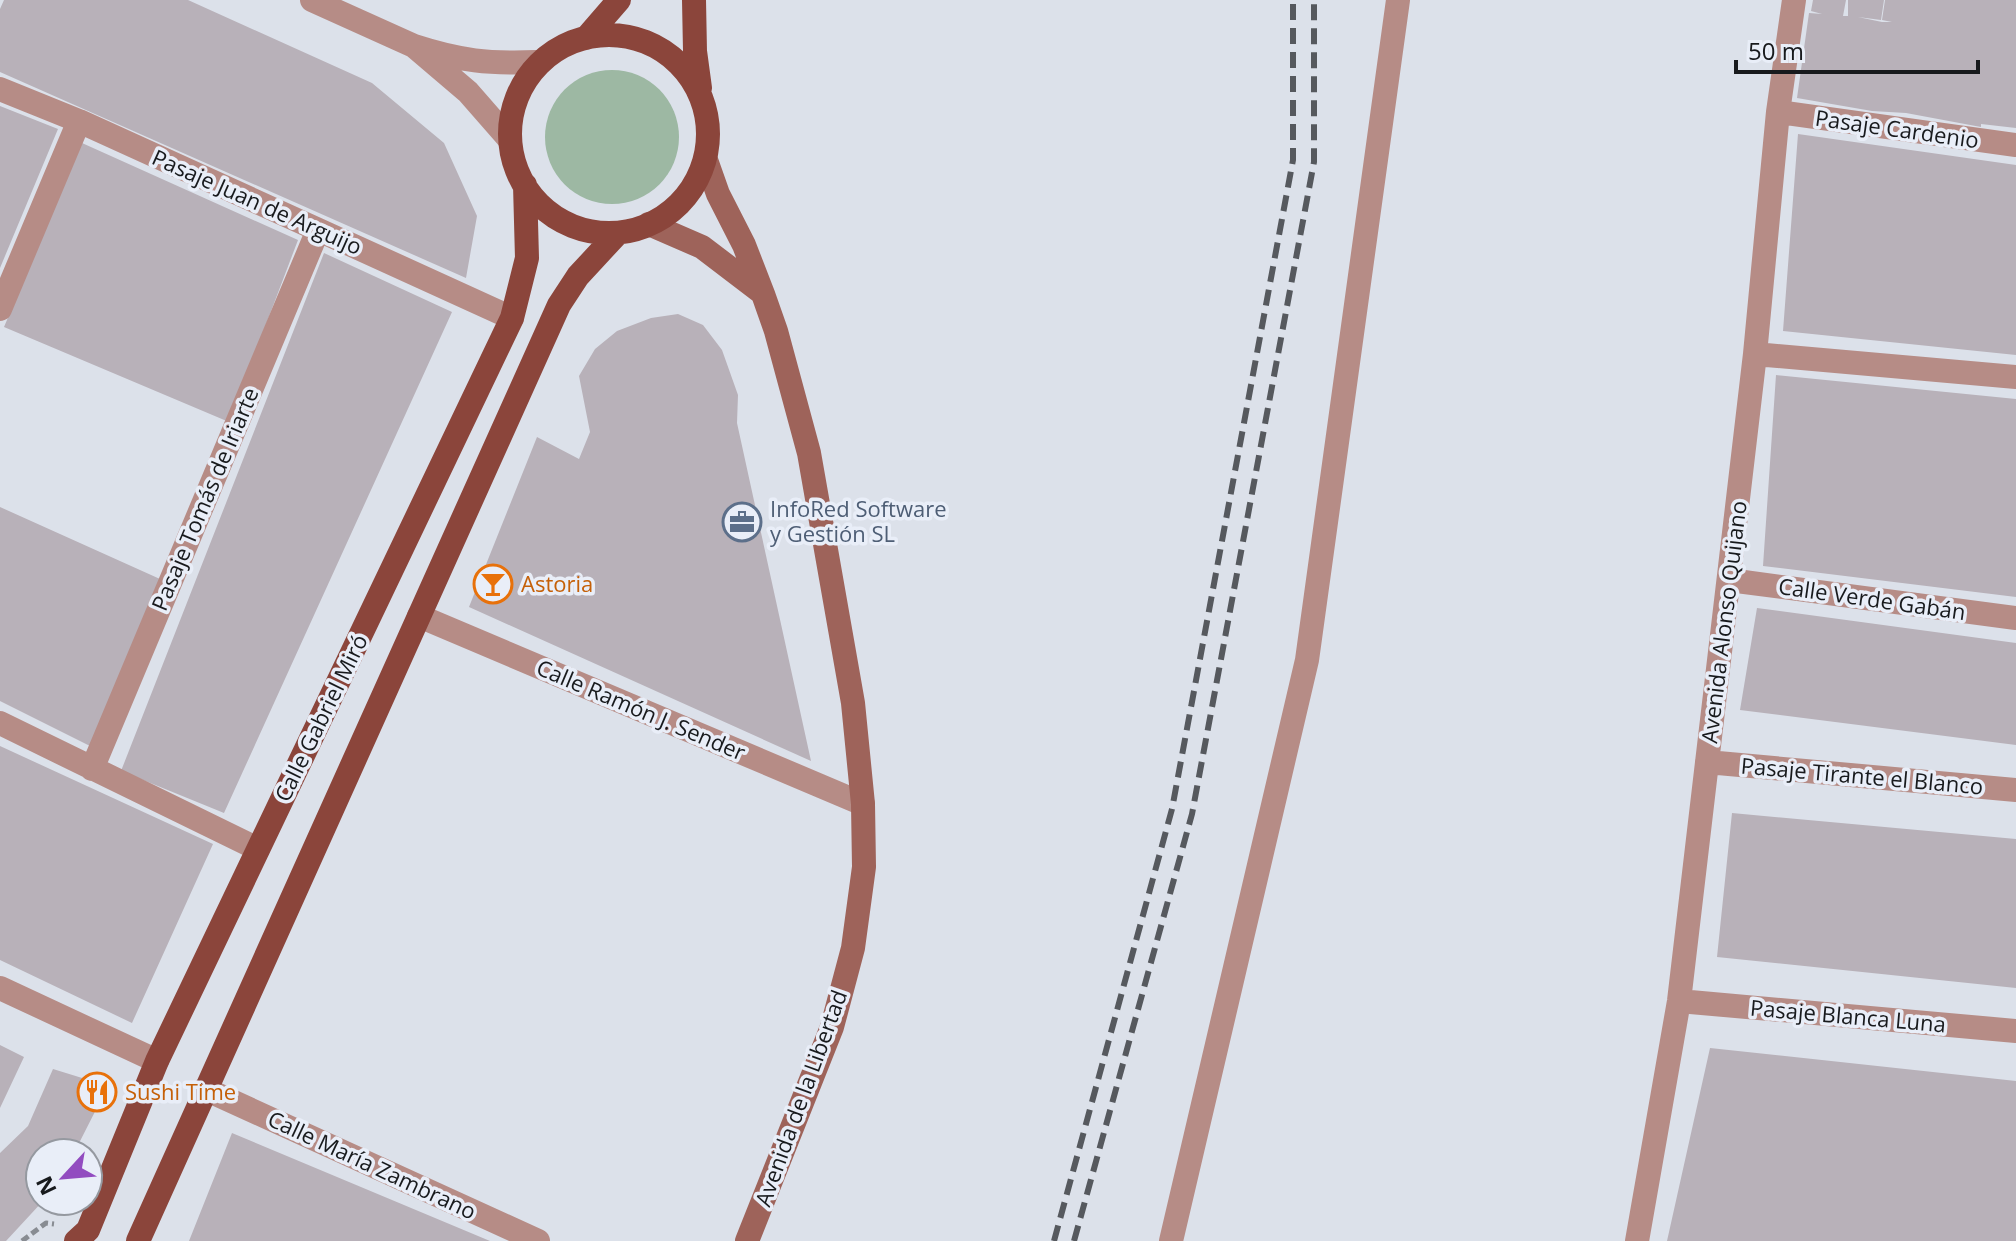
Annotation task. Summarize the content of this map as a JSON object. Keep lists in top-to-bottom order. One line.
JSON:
{"streets":{"main road":["Calle Gabriel Miró","Avenida de la Libertad"],"street":["Pasaje Cardenio","Pasaje Juan de Arguijo","Pasaje Tomás de Iriarte","Calle Verde Gabán","Avenida Alonso Quijano","Calle Ramón J. Sender","Pasaje Tirante el Blanco","Pasaje Blanca Luna","Calle María Zambrano"]},"crossings":[["Pasaje Cardenio","Avenida Alonso Quijano"],["Pasaje Juan de Arguijo","Pasaje Tomás de Iriarte"],["Pasaje Juan de Arguijo","Calle Gabriel Miró"],["Calle Verde Gabán","Avenida Alonso Quijano"],["Avenida Alonso Quijano","Pasaje Tirante el Blanco"],["Avenida Alonso Quijano","Pasaje Blanca Luna"],["Calle Ramón J. Sender","Calle Gabriel Miró"],["Calle Ramón J. Sender","Avenida de la Libertad"],["Calle Gabriel Miró","Avenida de la Libertad"],["Calle Gabriel Miró","Calle María Zambrano"]],"places":{"office":["InfoRed Software y Gestión SL"],"bar":["Astoria"],"restaurant":["Sushi Time"]},"scale_bar":"50 m","north":"bottom left"}
